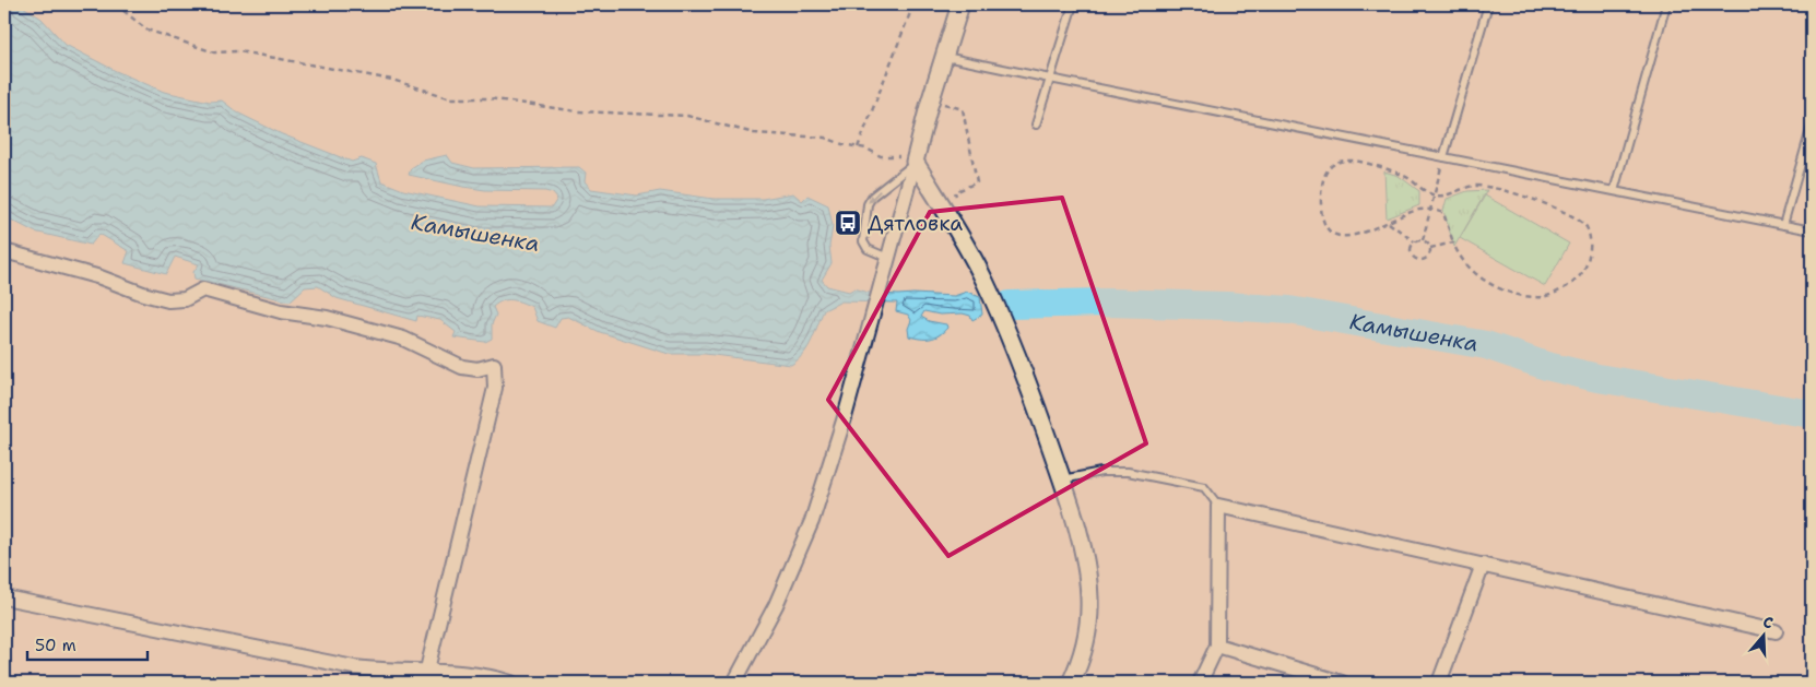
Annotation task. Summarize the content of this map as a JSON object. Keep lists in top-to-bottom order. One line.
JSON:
{"water":["Камышенка"],"places":{"bus stop":["Дятловка"]},"scale_bar":"50 m","north":"top"}
